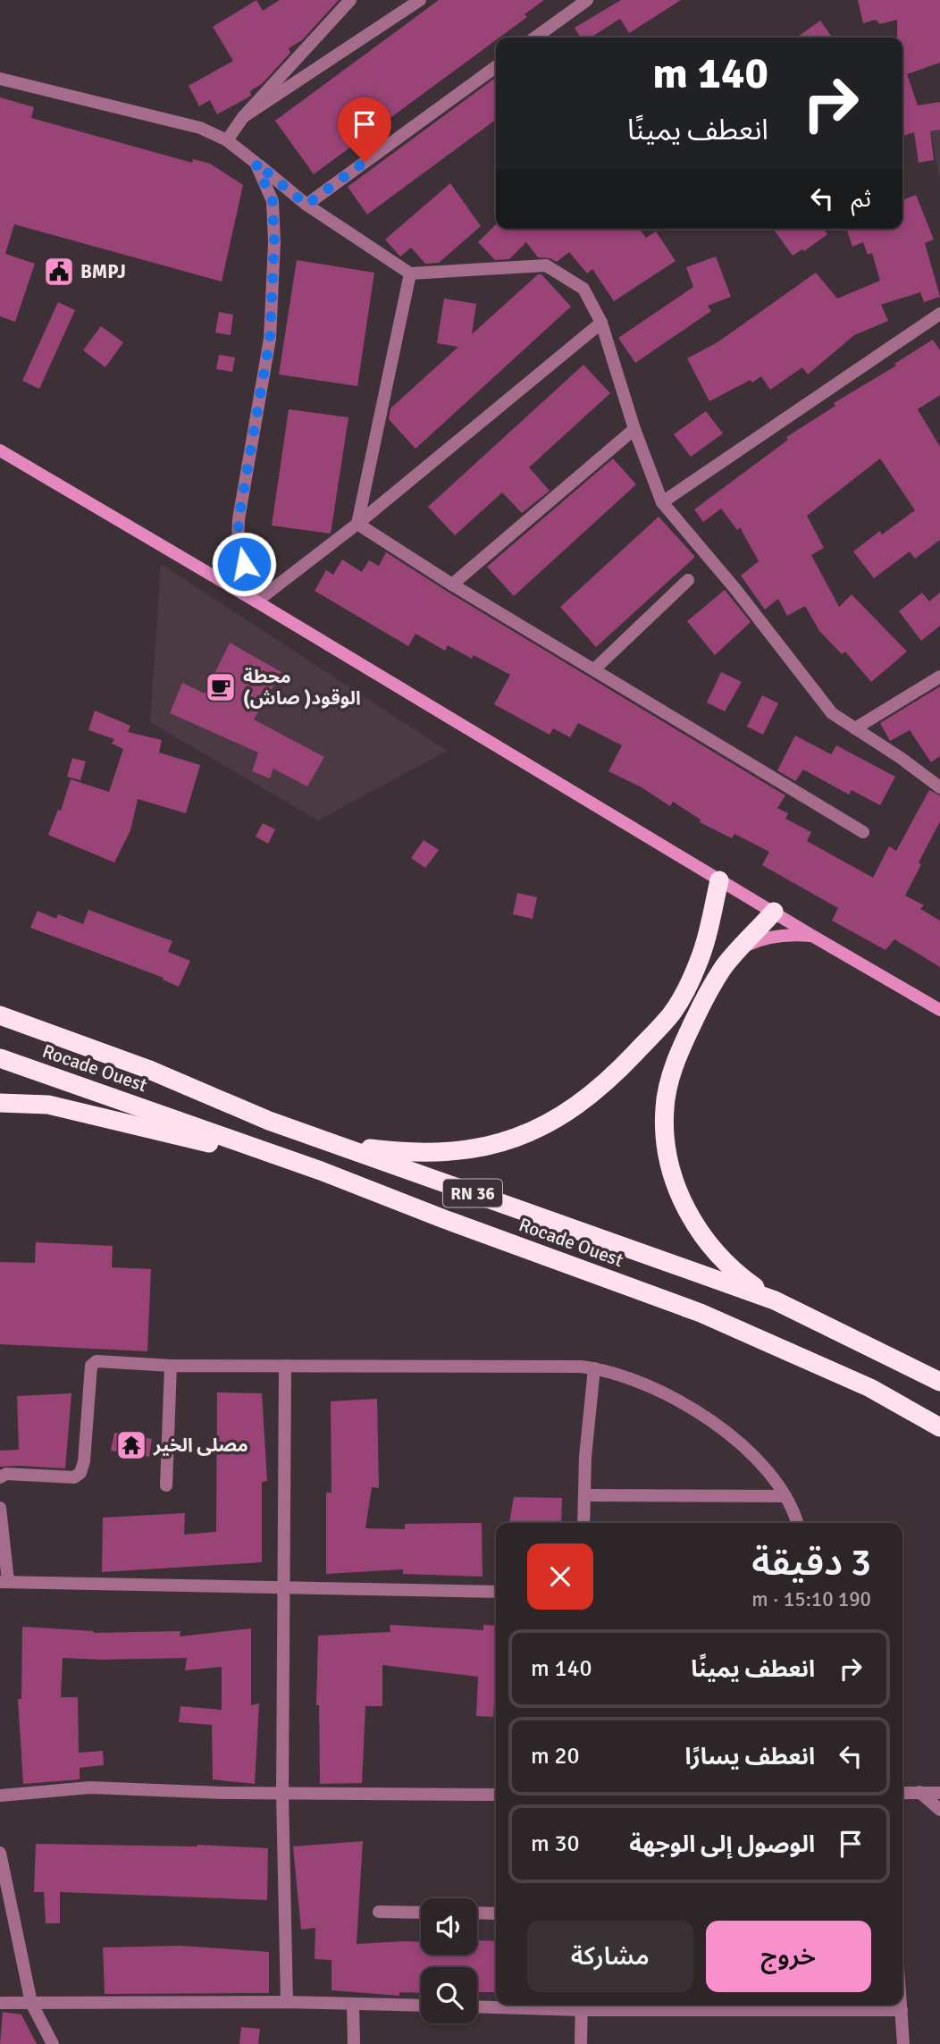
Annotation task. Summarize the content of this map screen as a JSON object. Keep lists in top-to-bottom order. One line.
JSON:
{"streets":{"highway":["Rocade Ouest","RN 36"]},"places":{"public building":["BMPJ"],"cafe":["محطة الوقود( صاش)"],"temple":["مصلى الخير"]},"page":{"turn":["140 m","انعطف يمينًا"],"then":"ثم","heading":["3 دقيقة","190 m · 15:10"],"list":[{"name":"انعطف يمينًا","value":"140 m"},{"name":"انعطف يسارًا","value":"20 m"},{"name":"الوصول إلى الوجهة","value":"30 m"}],"buttons":["خروج","مشاركة"]}}
